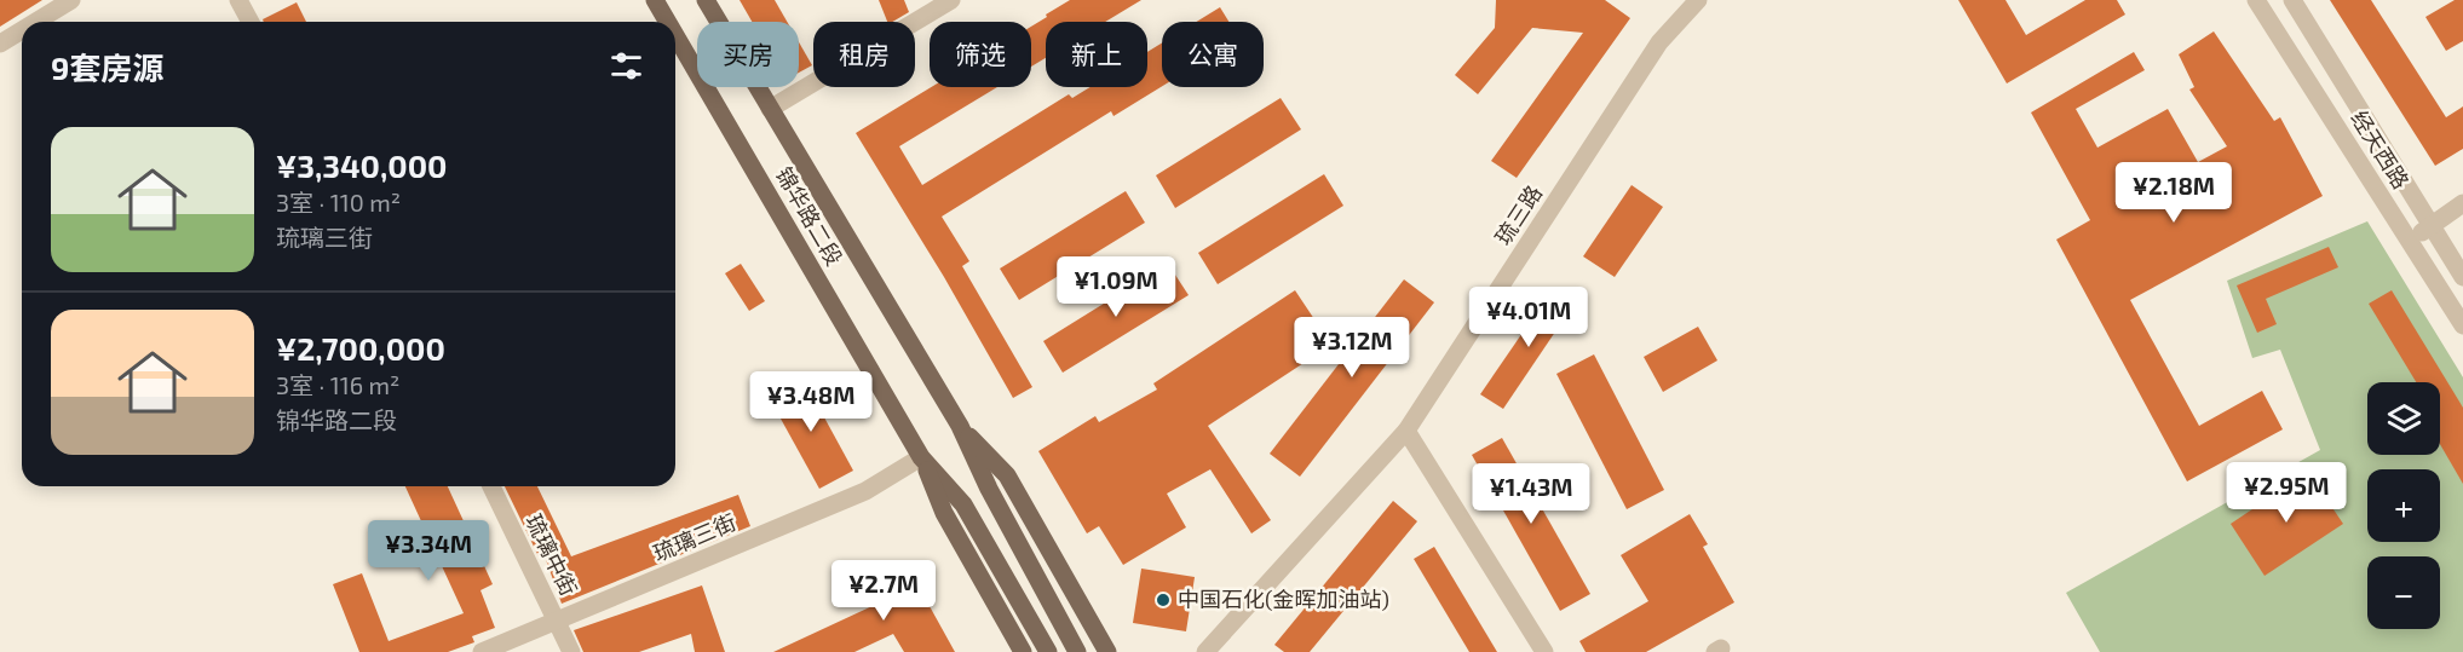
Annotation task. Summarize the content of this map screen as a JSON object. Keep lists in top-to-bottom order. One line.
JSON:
{"streets":{"main road":["锦华路二段"],"street":["经天西路","琉三路","琉璃三街","琉璃中街"]},"crossings":[["锦华路二段","琉璃三街"],["琉璃三街","琉璃中街"]],"places":["中国石化(金晖加油站)"],"page":{"chip":["买房","租房","筛选","新上","公寓"],"heading":"9套房源","list":[{"name":"¥3,340,000","note":"3室 · 110 m² · 琉璃三街"},{"name":"¥2,700,000","note":"3室 · 116 m² · 锦华路二段"}],"price":["¥2.18M","¥1.09M","¥4.01M","¥3.12M","¥3.48M","¥2.95M","¥1.43M","¥3.34M","¥2.7M"],"map_buttons":["+","−"]}}
